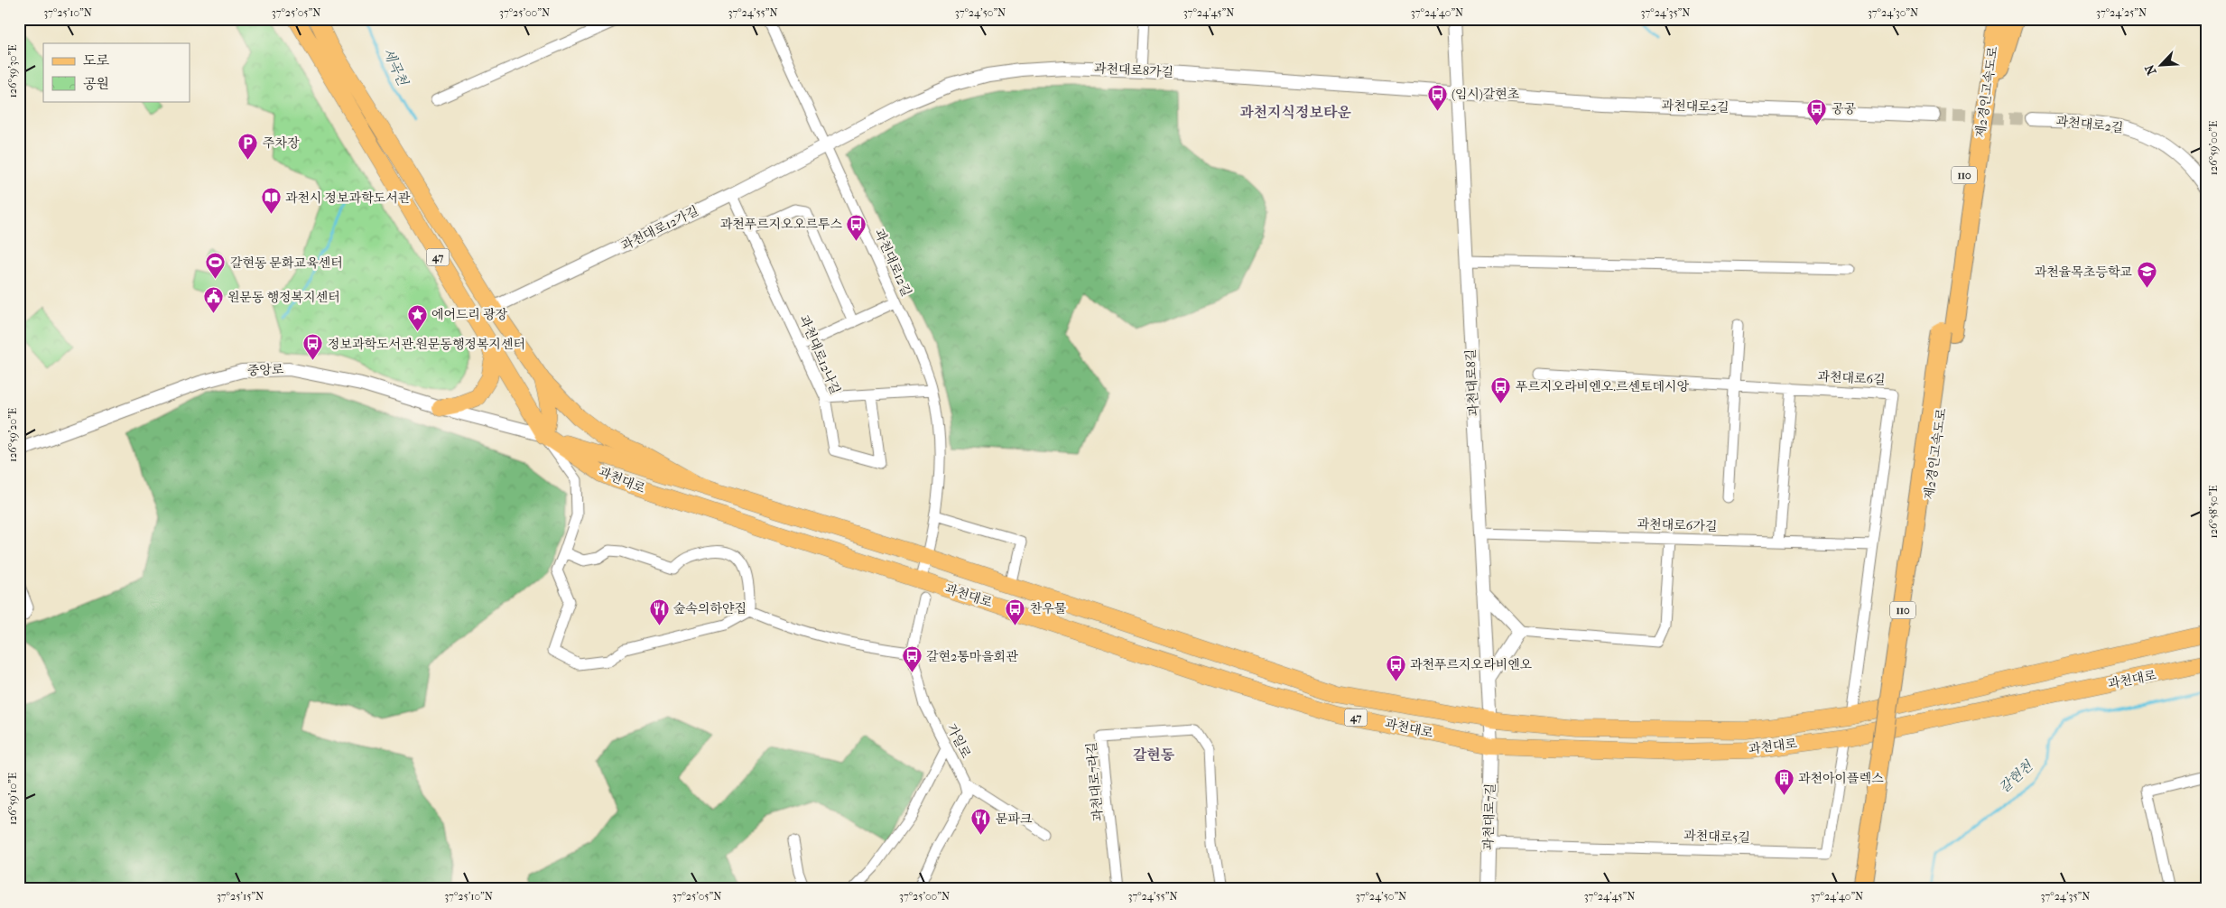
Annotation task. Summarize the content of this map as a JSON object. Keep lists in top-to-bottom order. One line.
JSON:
{"streets":{"highway":["제2경인고속도로","110"],"main road":["47","과천대로"],"street":["과천대로8가길","과천대로2길","과천대로12가길","과천대로12길","과천대로12나길","중앙로","과천대로6길","과천대로8길","과천대로6가길","가일로","과천대로7라길","과천대로7길","과천대로5길"]},"crossings":[["과천대로8가길","과천대로2길"],["과천대로8가길","과천대로12가길"],["과천대로8가길","과천대로12길"],["과천대로8가길","과천대로8길"],["과천대로2길","과천대로8길"],["과천대로12가길","과천대로12길"],["과천대로12가길","과천대로12나길"],["47","중앙로"],["47","과천대로"],["과천대로12길","과천대로"],["중앙로","과천대로"],["과천대로6길","과천대로"],["과천대로6길","과천대로6가길"],["과천대로8길","과천대로"],["과천대로8길","과천대로6가길"],["과천대로8길","과천대로7길"],["과천대로","과천대로7길"],["과천대로","과천대로5길"],["과천대로7길","과천대로5길"]],"districts":["과천지식정보타운","갈현동"],"water":["세곡천","갈현천"],"places":{"bus stop":["(임시)갈현초","공공","과천푸르지오오르투스","정보과학도서관.원문동행정복지센터","푸르지오라비엔오.르센토데시앙","찬우물","갈현2통마을회관","과천푸르지오라비엔오"],"parking":["주차장"],"library":["과천시 정보과학도서관"],"sports":["갈현동 문화교육센터"],"school or university":["과천율목초등학교"],"public building":["원문동 행정복지센터"],"place":["에어드리 광장"],"restaurant":["숲속의하얀집","문파크"],"building":["과천아이플렉스"]},"legend":["도로","공원"],"north":"bottom left","coordinates":["37°25'10\"N","37°25'05\"N","37°25'00\"N","37°24'55\"N","37°24'50\"N","37°24'45\"N","37°24'40\"N","37°24'35\"N","37°24'30\"N","37°24'25\"N","126°59'30\"E","126°59'00\"E","126°59'20\"E","126°58'50\"E","126°59'10\"E","37°25'15\"N"]}
